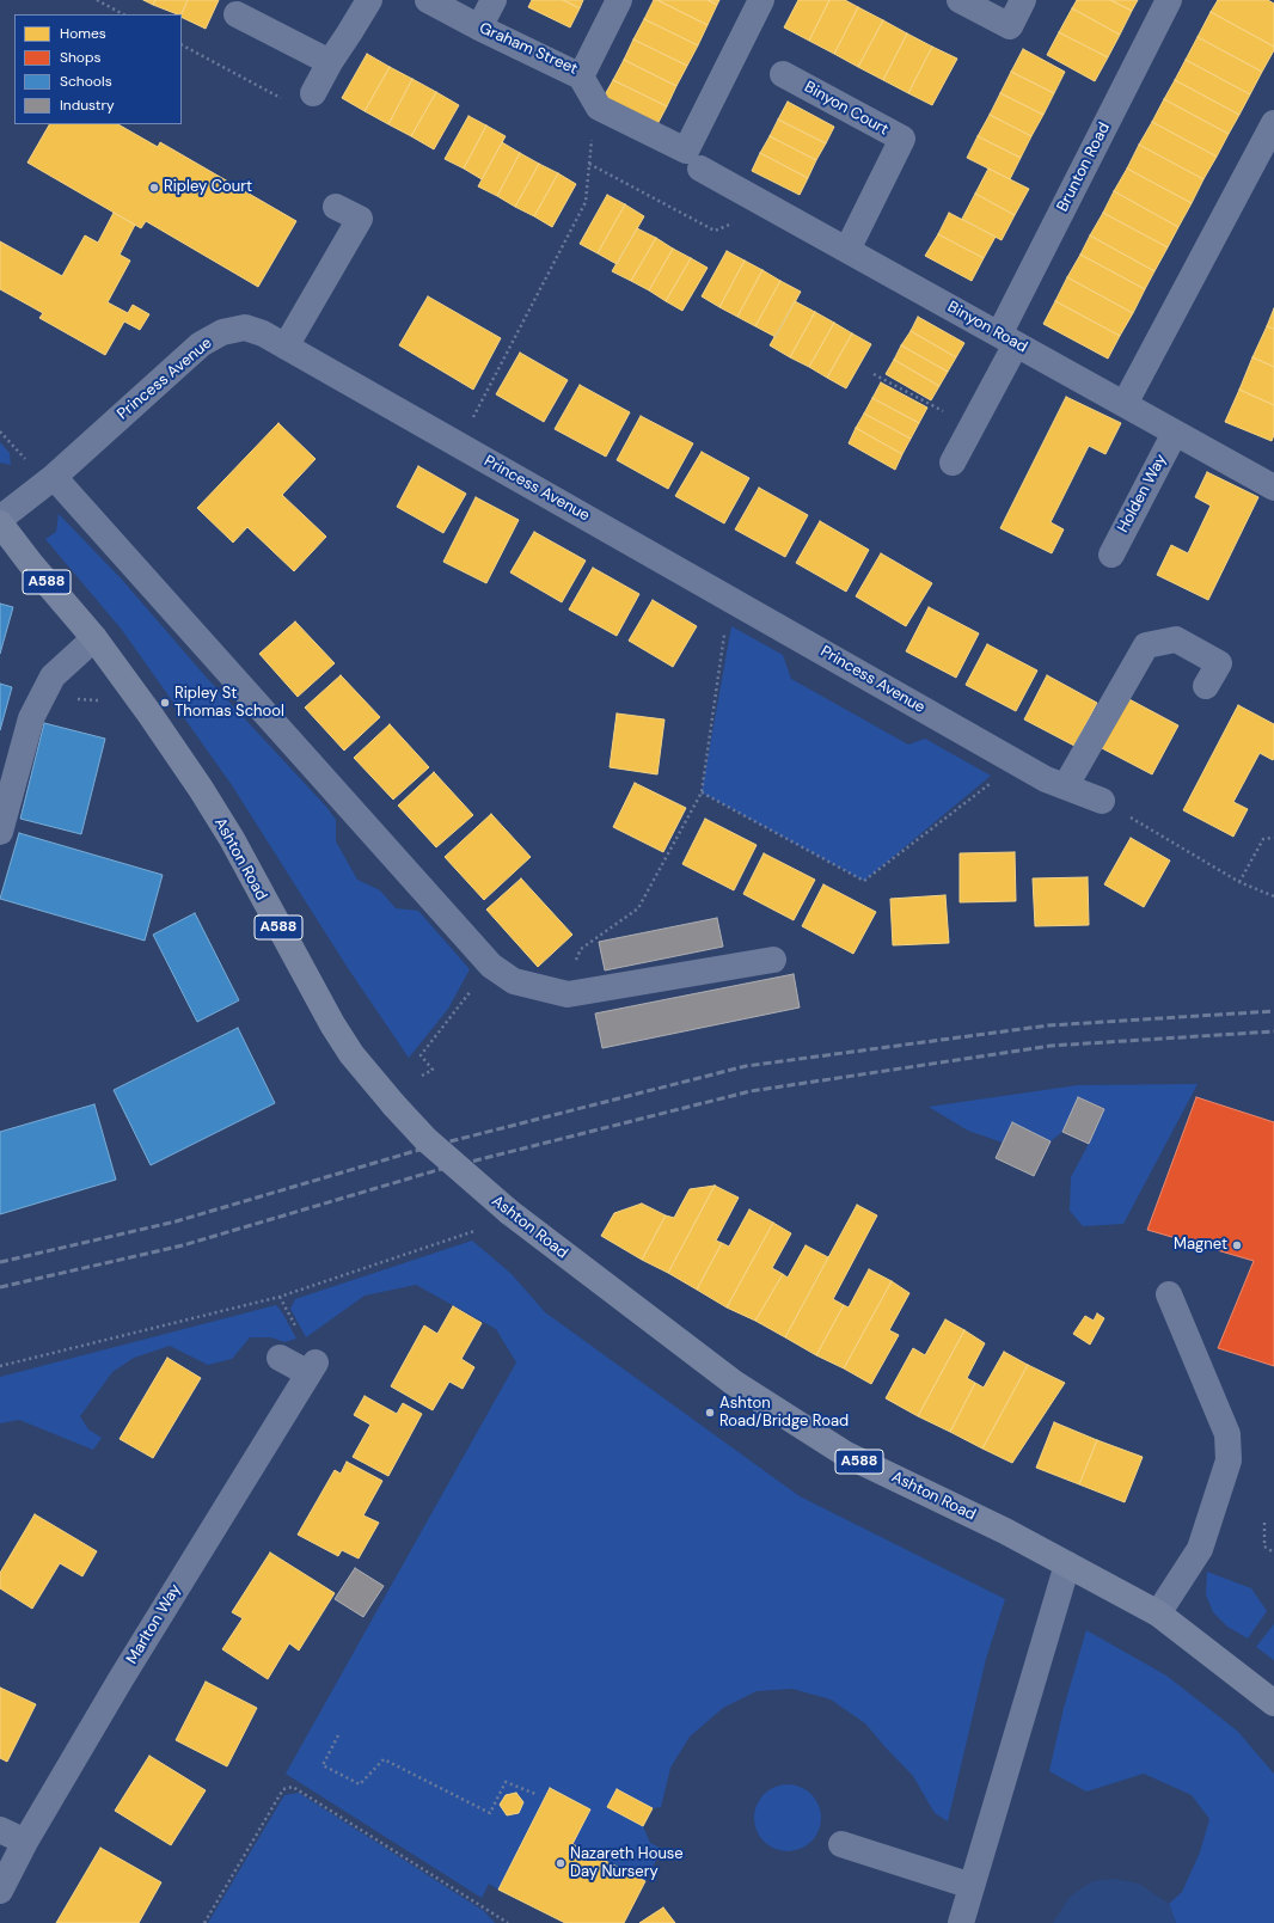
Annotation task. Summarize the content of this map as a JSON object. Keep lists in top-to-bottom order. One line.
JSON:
{"streets":{"main road":["A588","Ashton Road"],"street":["Graham Street","Binyon Court","Brunton Road","Binyon Road","Princess Avenue","Holden Way","Marlton Way"]},"crossings":[["Binyon Court","Binyon Road"],["Brunton Road","Binyon Road"],["Binyon Road","Holden Way"]],"places":["Ripley Court","Ripley St Thomas School","Magnet","Ashton Road/Bridge Road","Nazareth House Day Nursery"],"legend":["Homes","Shops","Schools","Industry"]}
